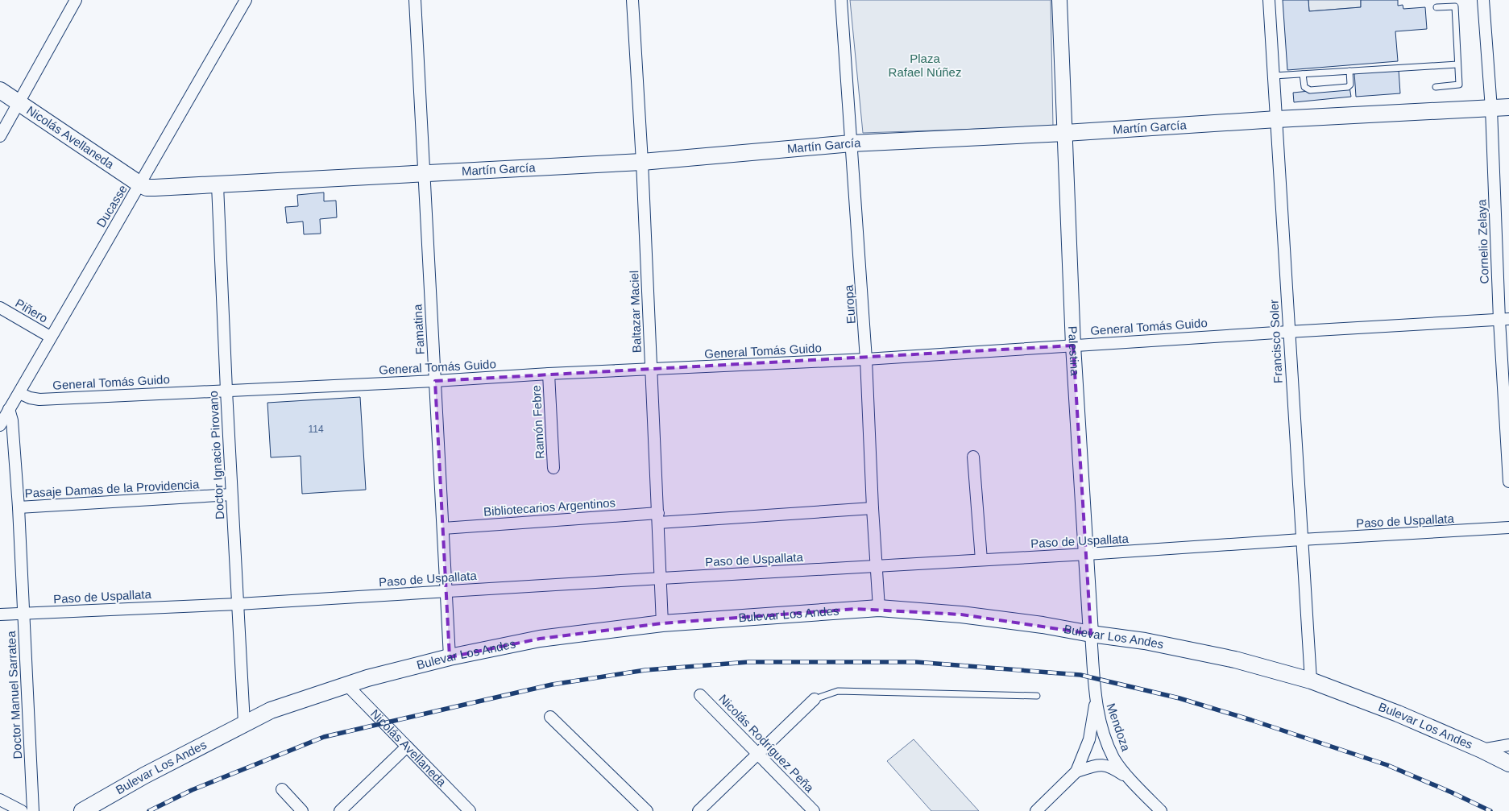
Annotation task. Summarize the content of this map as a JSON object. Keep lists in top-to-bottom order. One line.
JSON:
{"streets":{"main road":["Martín García","Nicolás Avellaneda","Bulevar Los Andes"],"street":["Ducasse","Cornelio Zelaya","Europa","Piñero","Baltazar Maciel","General Tomás Guido","Famatina","Francisco Soler","Palestina","Ramón Febre","Doctor Ignacio Pirovano","Pasaje Damas de la Providencia","Bibliotecarios Argentinos","Paso de Uspallata","Doctor Manuel Sarratea","Mendoza","Nicolás Rodríguez Peña"]},"crossings":[["Martín García","Nicolás Avellaneda"],["Martín García","Ducasse"],["Martín García","Cornelio Zelaya"],["Martín García","Europa"],["Martín García","Baltazar Maciel"],["Martín García","Famatina"],["Martín García","Francisco Soler"],["Martín García","Palestina"],["Martín García","Doctor Ignacio Pirovano"],["Nicolás Avellaneda","Ducasse"],["Nicolás Avellaneda","Bulevar Los Andes"],["Ducasse","Piñero"],["Ducasse","General Tomás Guido"],["Ducasse","Doctor Manuel Sarratea"],["Cornelio Zelaya","General Tomás Guido"],["Europa","General Tomás Guido"],["Europa","Bibliotecarios Argentinos"],["Europa","Paso de Uspallata"],["Europa","Bulevar Los Andes"],["Baltazar Maciel","General Tomás Guido"],["Baltazar Maciel","Bibliotecarios Argentinos"],["Baltazar Maciel","Paso de Uspallata"],["Baltazar Maciel","Bulevar Los Andes"],["General Tomás Guido","Famatina"],["General Tomás Guido","Francisco Soler"],["General Tomás Guido","Palestina"],["General Tomás Guido","Ramón Febre"],["General Tomás Guido","Doctor Ignacio Pirovano"],["Famatina","Bibliotecarios Argentinos"],["Famatina","Paso de Uspallata"],["Famatina","Bulevar Los Andes"],["Francisco Soler","Paso de Uspallata"],["Francisco Soler","Bulevar Los Andes"],["Palestina","Paso de Uspallata"],["Palestina","Bulevar Los Andes"],["Palestina","Mendoza"],["Doctor Ignacio Pirovano","Pasaje Damas de la Providencia"],["Doctor Ignacio Pirovano","Paso de Uspallata"],["Doctor Ignacio Pirovano","Bulevar Los Andes"],["Pasaje Damas de la Providencia","Doctor Manuel Sarratea"],["Paso de Uspallata","Doctor Manuel Sarratea"]],"parks":["Plaza Rafael Núñez"],"house_numbers":["114"]}
